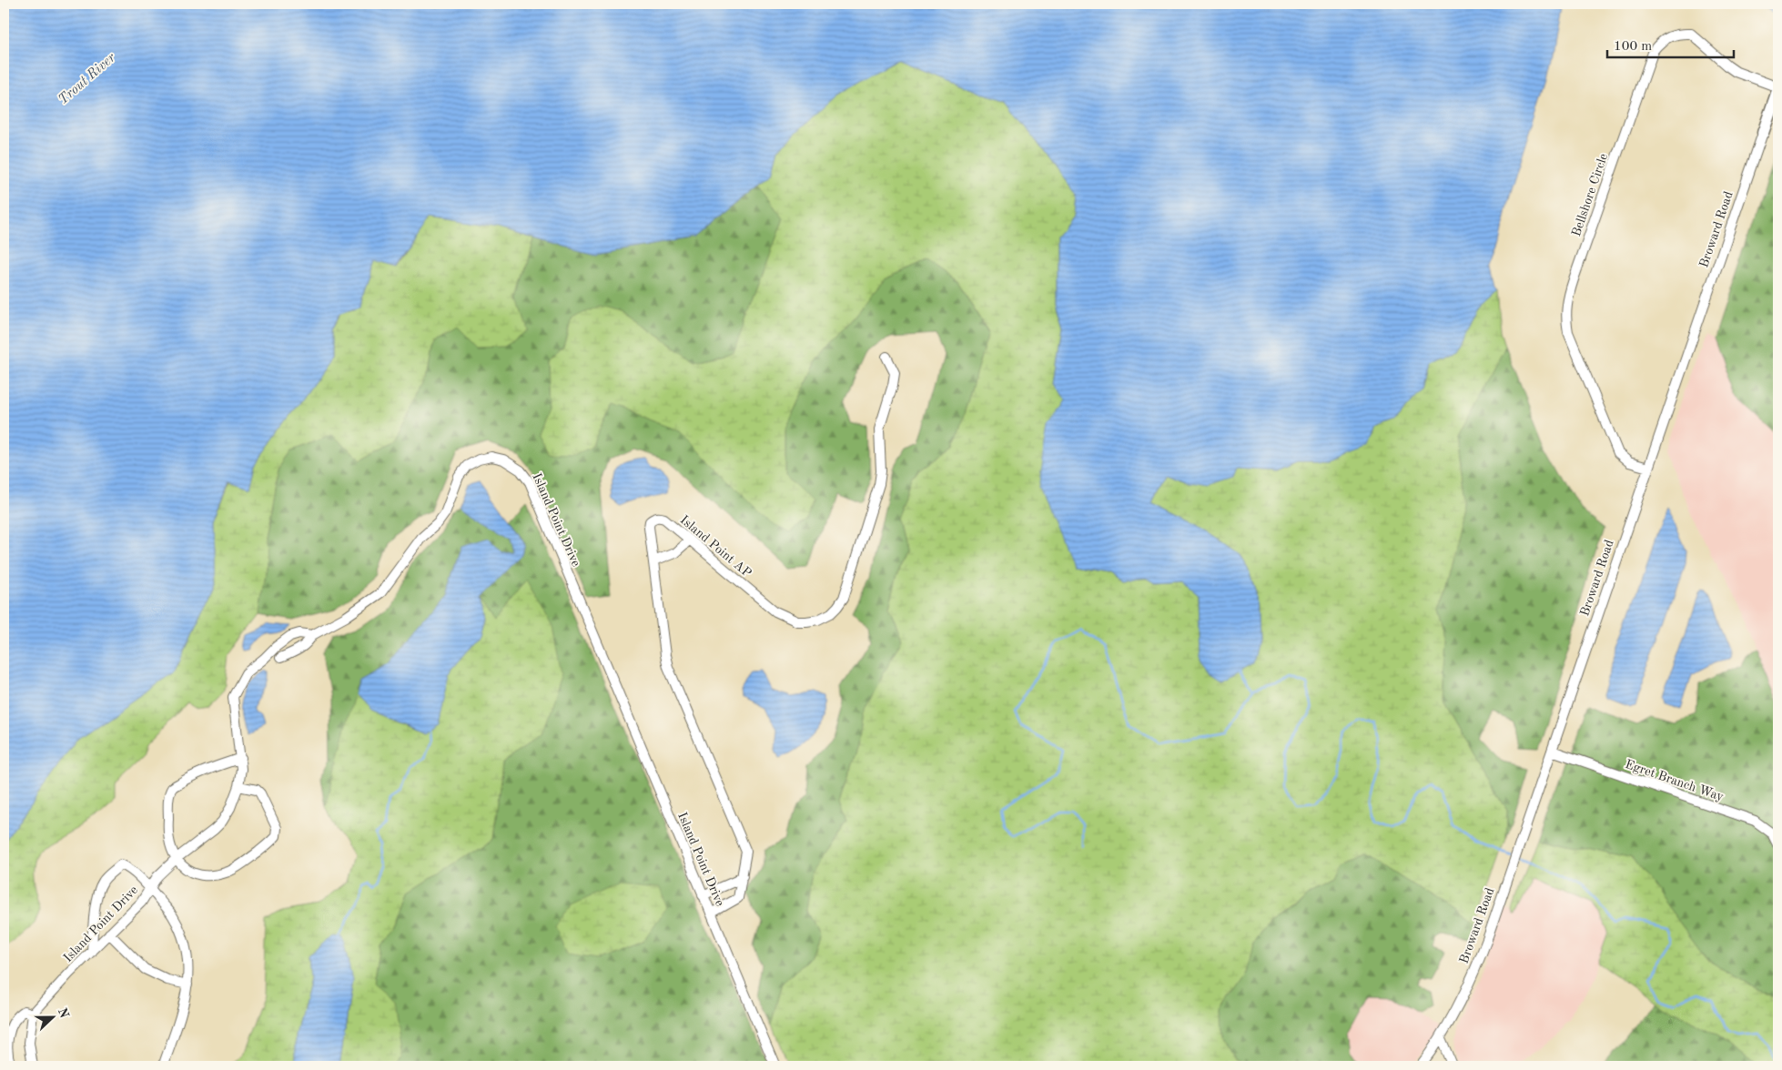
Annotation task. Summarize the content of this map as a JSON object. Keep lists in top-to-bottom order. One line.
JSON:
{"streets":{"main road":["Broward Road"],"street":["Bellshore Circle","Island Point Drive","Island Point AP","Egret Branch Way"]},"crossings":[["Bellshore Circle","Broward Road"],["Broward Road","Egret Branch Way"],["Island Point Drive","Island Point AP"]],"water":["Trout River"],"scale_bar":"100 m","north":"right"}
